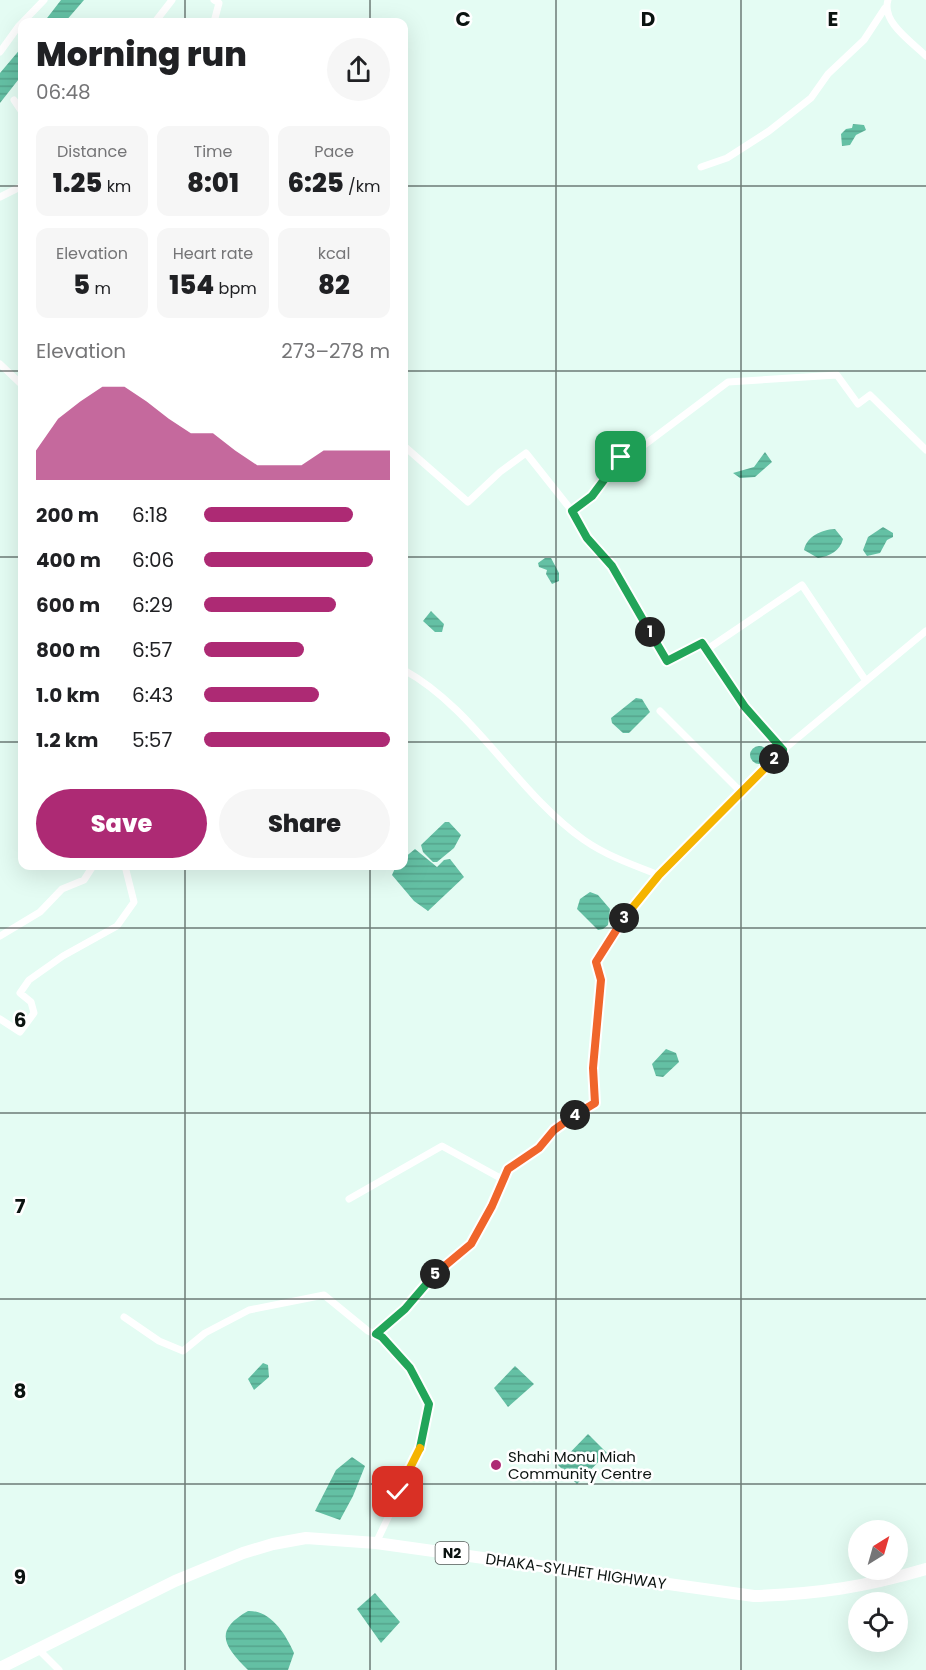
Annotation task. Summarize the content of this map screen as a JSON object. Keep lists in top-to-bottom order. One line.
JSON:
{"streets":{"highway":["N2","DHAKA-SYLHET HIGHWAY"]},"places":["Shahi Monu Miah Community Centre"],"north":"top right","page":{"heading":["Morning run","06:48"],"stats":[["Distance","1.25 km"],["Time","8:01"],["Pace","6:25 /km"],["Elevation","5 m"],["Heart rate","154 bpm"],["kcal","82"]],"chart":["Elevation","273–278 m"],"list":[{"name":"200 m","note":"6:18"},{"name":"400 m","note":"6:06"},{"name":"600 m","note":"6:29"},{"name":"800 m","note":"6:57"},{"name":"1.0 km","note":"6:43"},{"name":"1.2 km","note":"5:57"}],"pins":["1","2","3","4","5"],"buttons":["Save","Share"]},"grid":{"columns":["C","D","E"],"rows":["6","7","8","9"]}}
